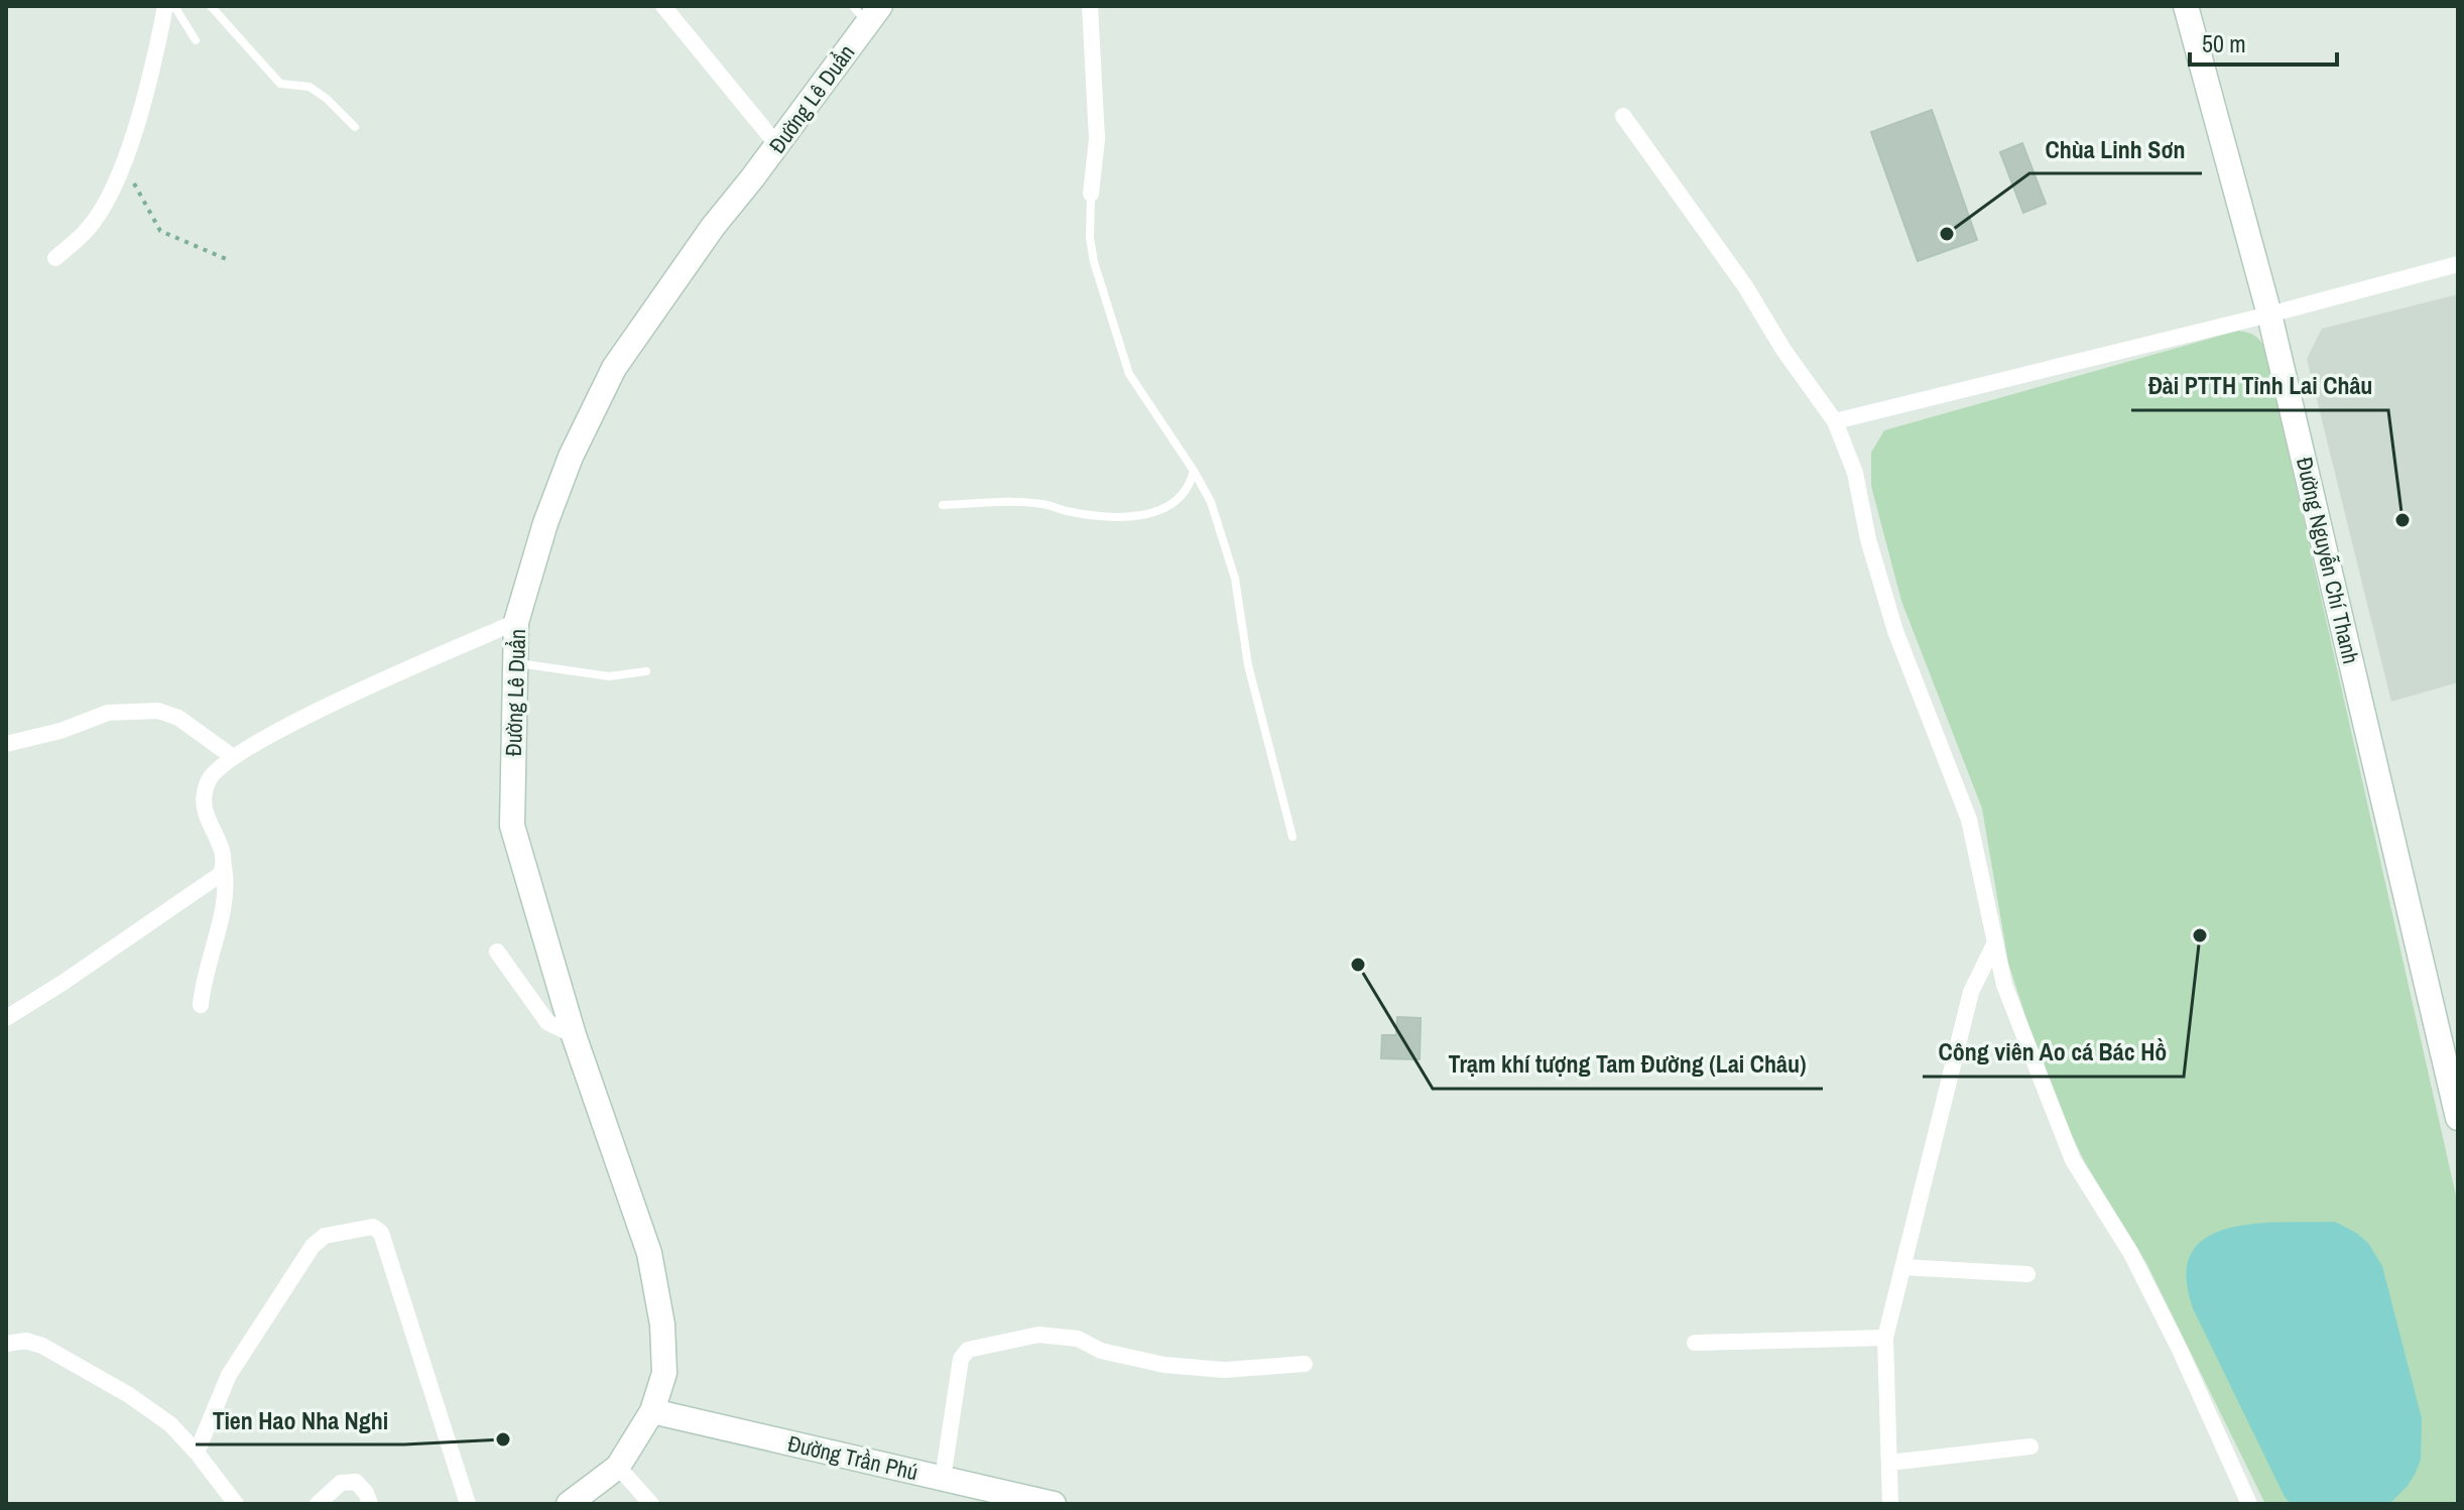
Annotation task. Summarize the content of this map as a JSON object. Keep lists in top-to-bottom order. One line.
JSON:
{"streets":{"main road":["Đường Lê Duẩn","Đường Nguyễn Chí Thanh","Đường Trần Phú"]},"crossings":[["Đường Lê Duẩn","Đường Trần Phú"]],"places":["Chùa Linh Sơn","Đài PTTH Tỉnh Lai Châu","Công viên Ao cá Bác Hồ","Trạm khí tượng Tam Đường (Lai Châu)","Tien Hao Nha Nghi"],"scale_bar":"50 m"}
